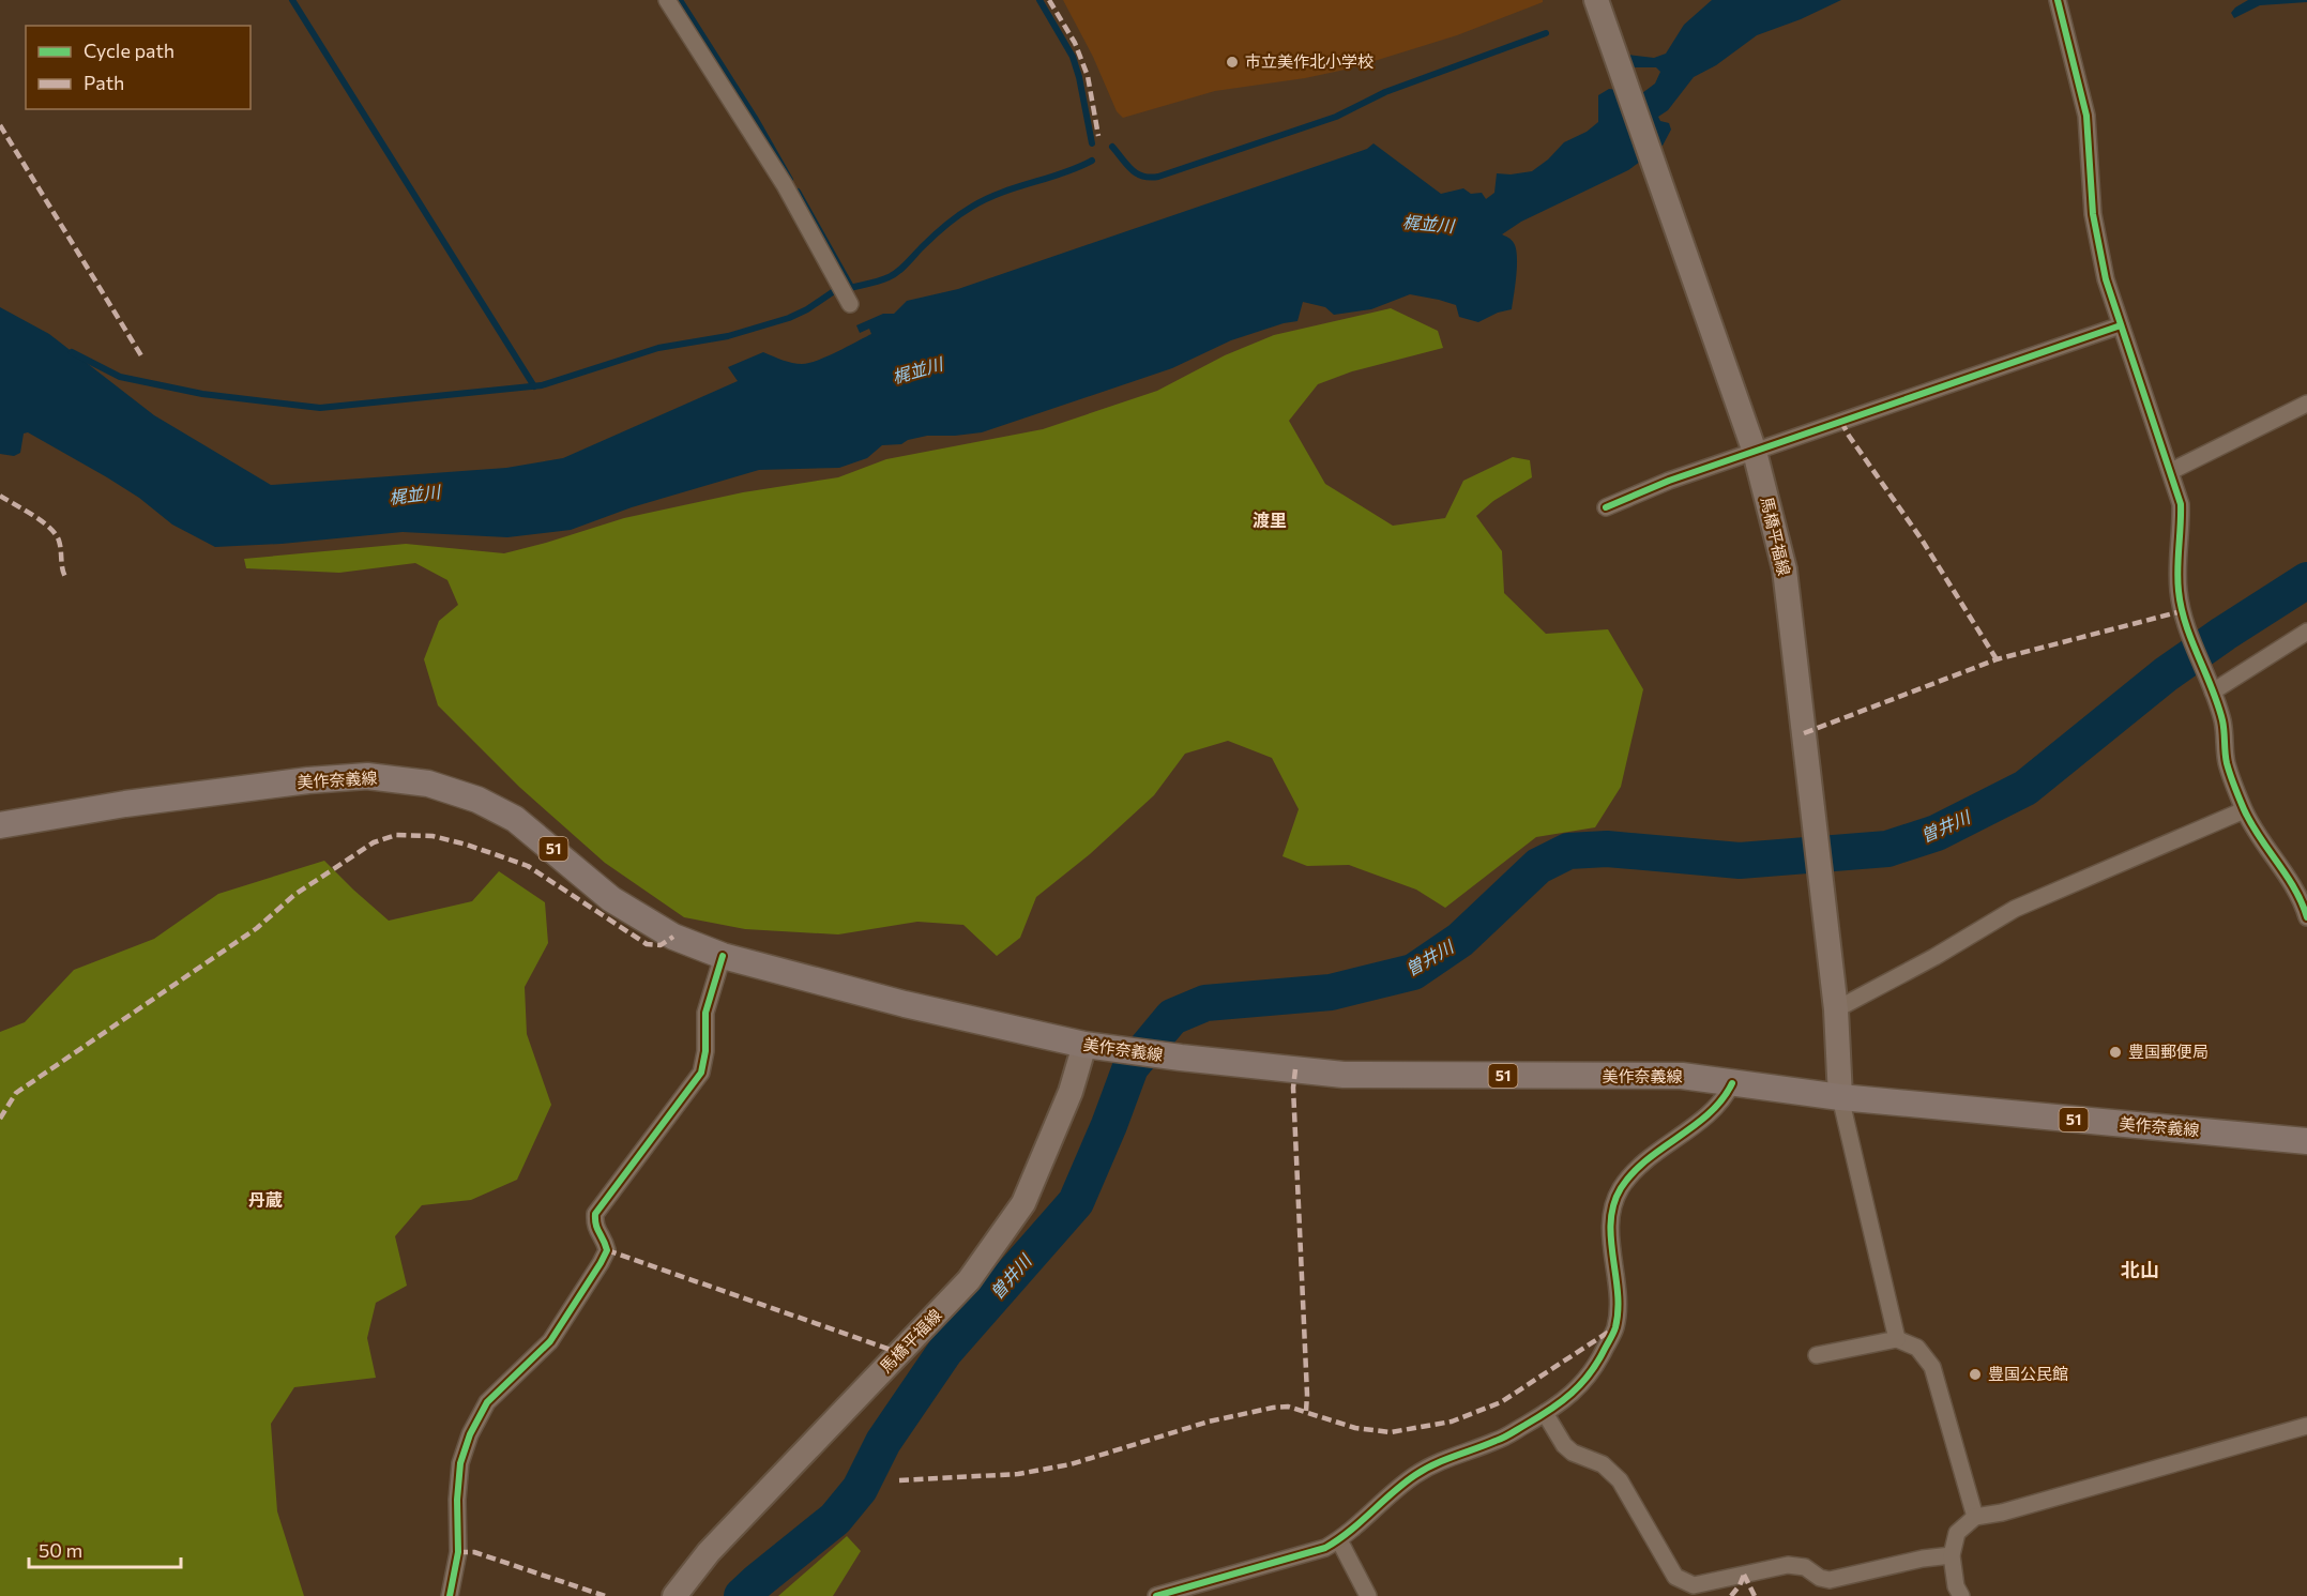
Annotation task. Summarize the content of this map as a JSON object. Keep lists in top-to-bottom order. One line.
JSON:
{"streets":{"main road":["馬橋平福線","美作奈義線","51"]},"crossings":[["馬橋平福線","美作奈義線"]],"districts":["渡里","丹蔵","北山"],"water":["梶並川","曽井川"],"places":["市立美作北小学校","豊国郵便局","豊国公民館"],"legend":["Cycle path","Path"],"scale_bar":"50 m"}
